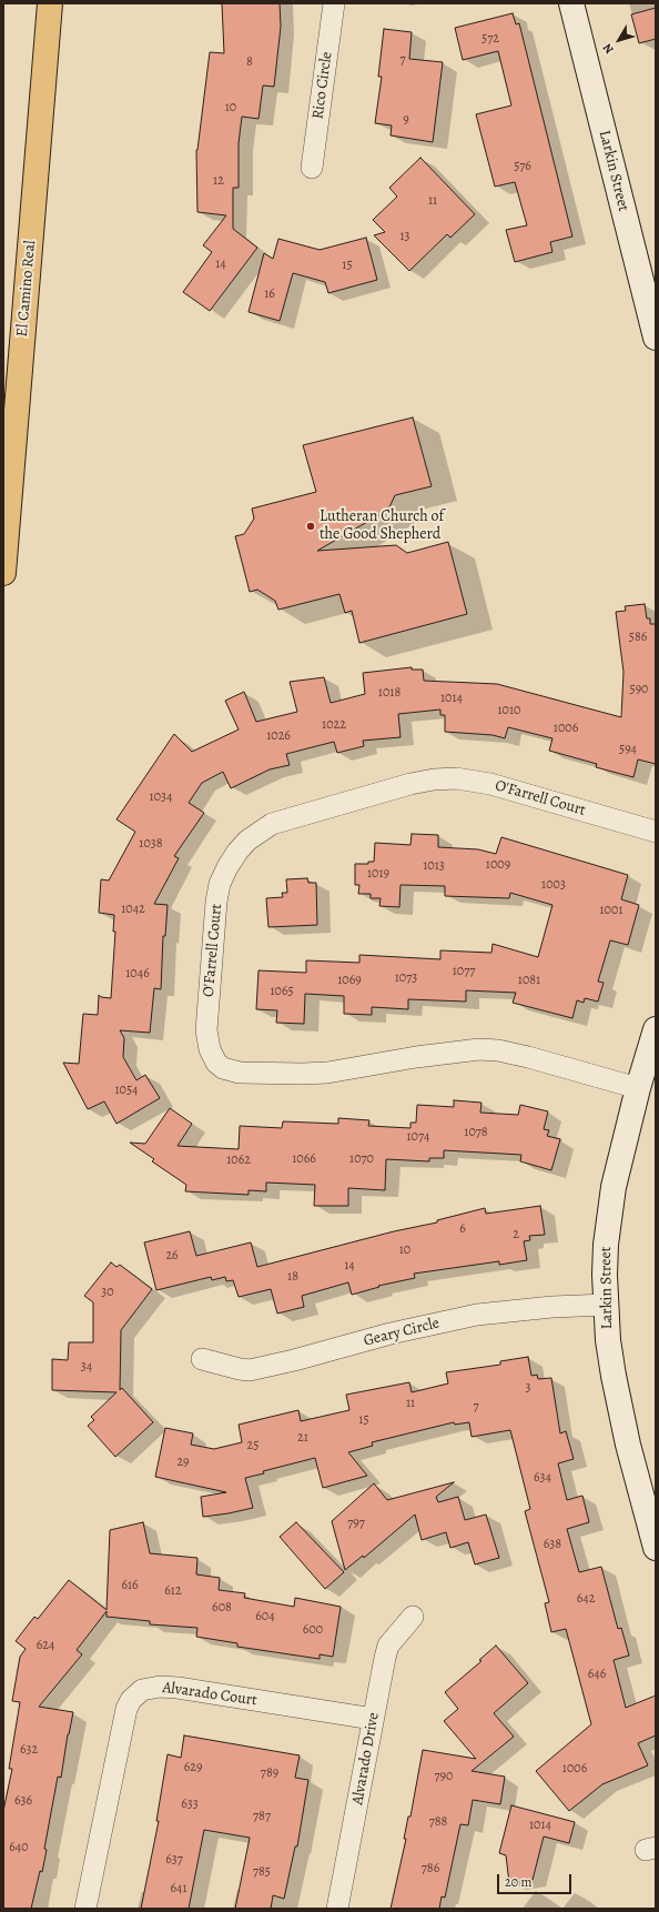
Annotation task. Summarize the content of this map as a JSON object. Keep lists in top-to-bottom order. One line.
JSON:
{"streets":{"highway":["El Camino Real"],"street":["Rico Circle","Larkin Street","O'Farrell Court","Geary Circle","Alvarado Court","Alvarado Drive"]},"crossings":[["Larkin Street","O'Farrell Court"],["Larkin Street","Geary Circle"],["Alvarado Court","Alvarado Drive"]],"places":["Lutheran Church of the Good Shepherd"],"house_numbers":["572","7","8","10","9","576","12","11","13","14","15","16","586","590","1018","1014","1010","1022","1006","1026","594","1034","1038","1009","1013","1019","1003","1042","1001","1077","1046","1073","1069","1081","1065","1054","1078","1074","1066","1070","1062","6","2","10","26","14","18","30","34","3","11","7","15","21","25","29","634","797","638","616","612","642","608","604","600","624","646","632","629","1006","789","790","636","633","787","788","1014","640","637","786","785","641"],"scale_bar":"20 m","north":"bottom left"}
